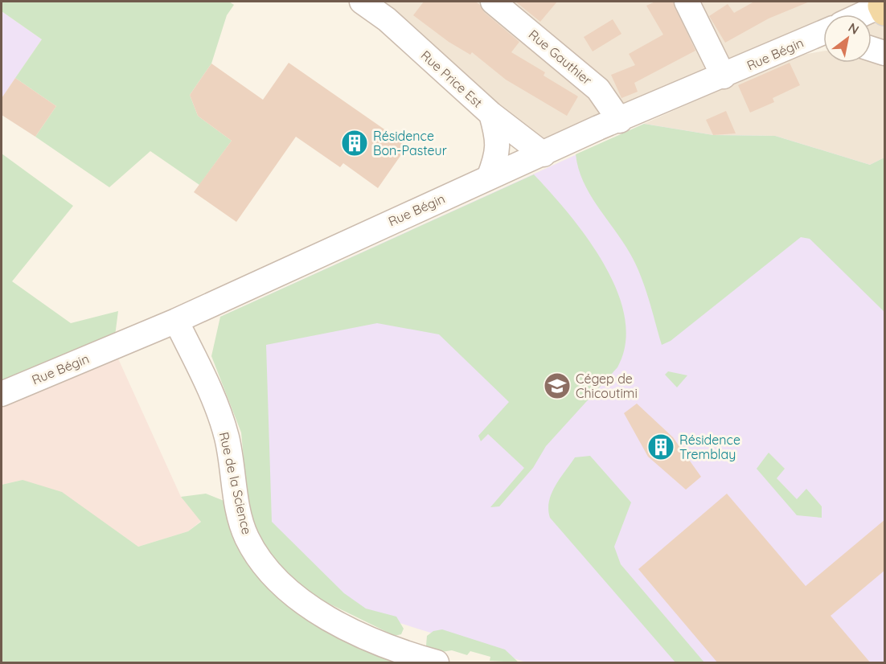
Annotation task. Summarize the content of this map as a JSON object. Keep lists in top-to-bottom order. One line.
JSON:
{"streets":{"street":["Rue Bégin","Rue Gauthier","Rue Price Est","Rue de la Science"]},"crossings":[["Rue Bégin","Rue Gauthier"],["Rue Bégin","Rue Price Est"],["Rue Bégin","Rue de la Science"]],"places":{"building":["Résidence Bon-Pasteur","Résidence Tremblay"],"school or university":["Cégep de Chicoutimi"]},"north":"top right"}
